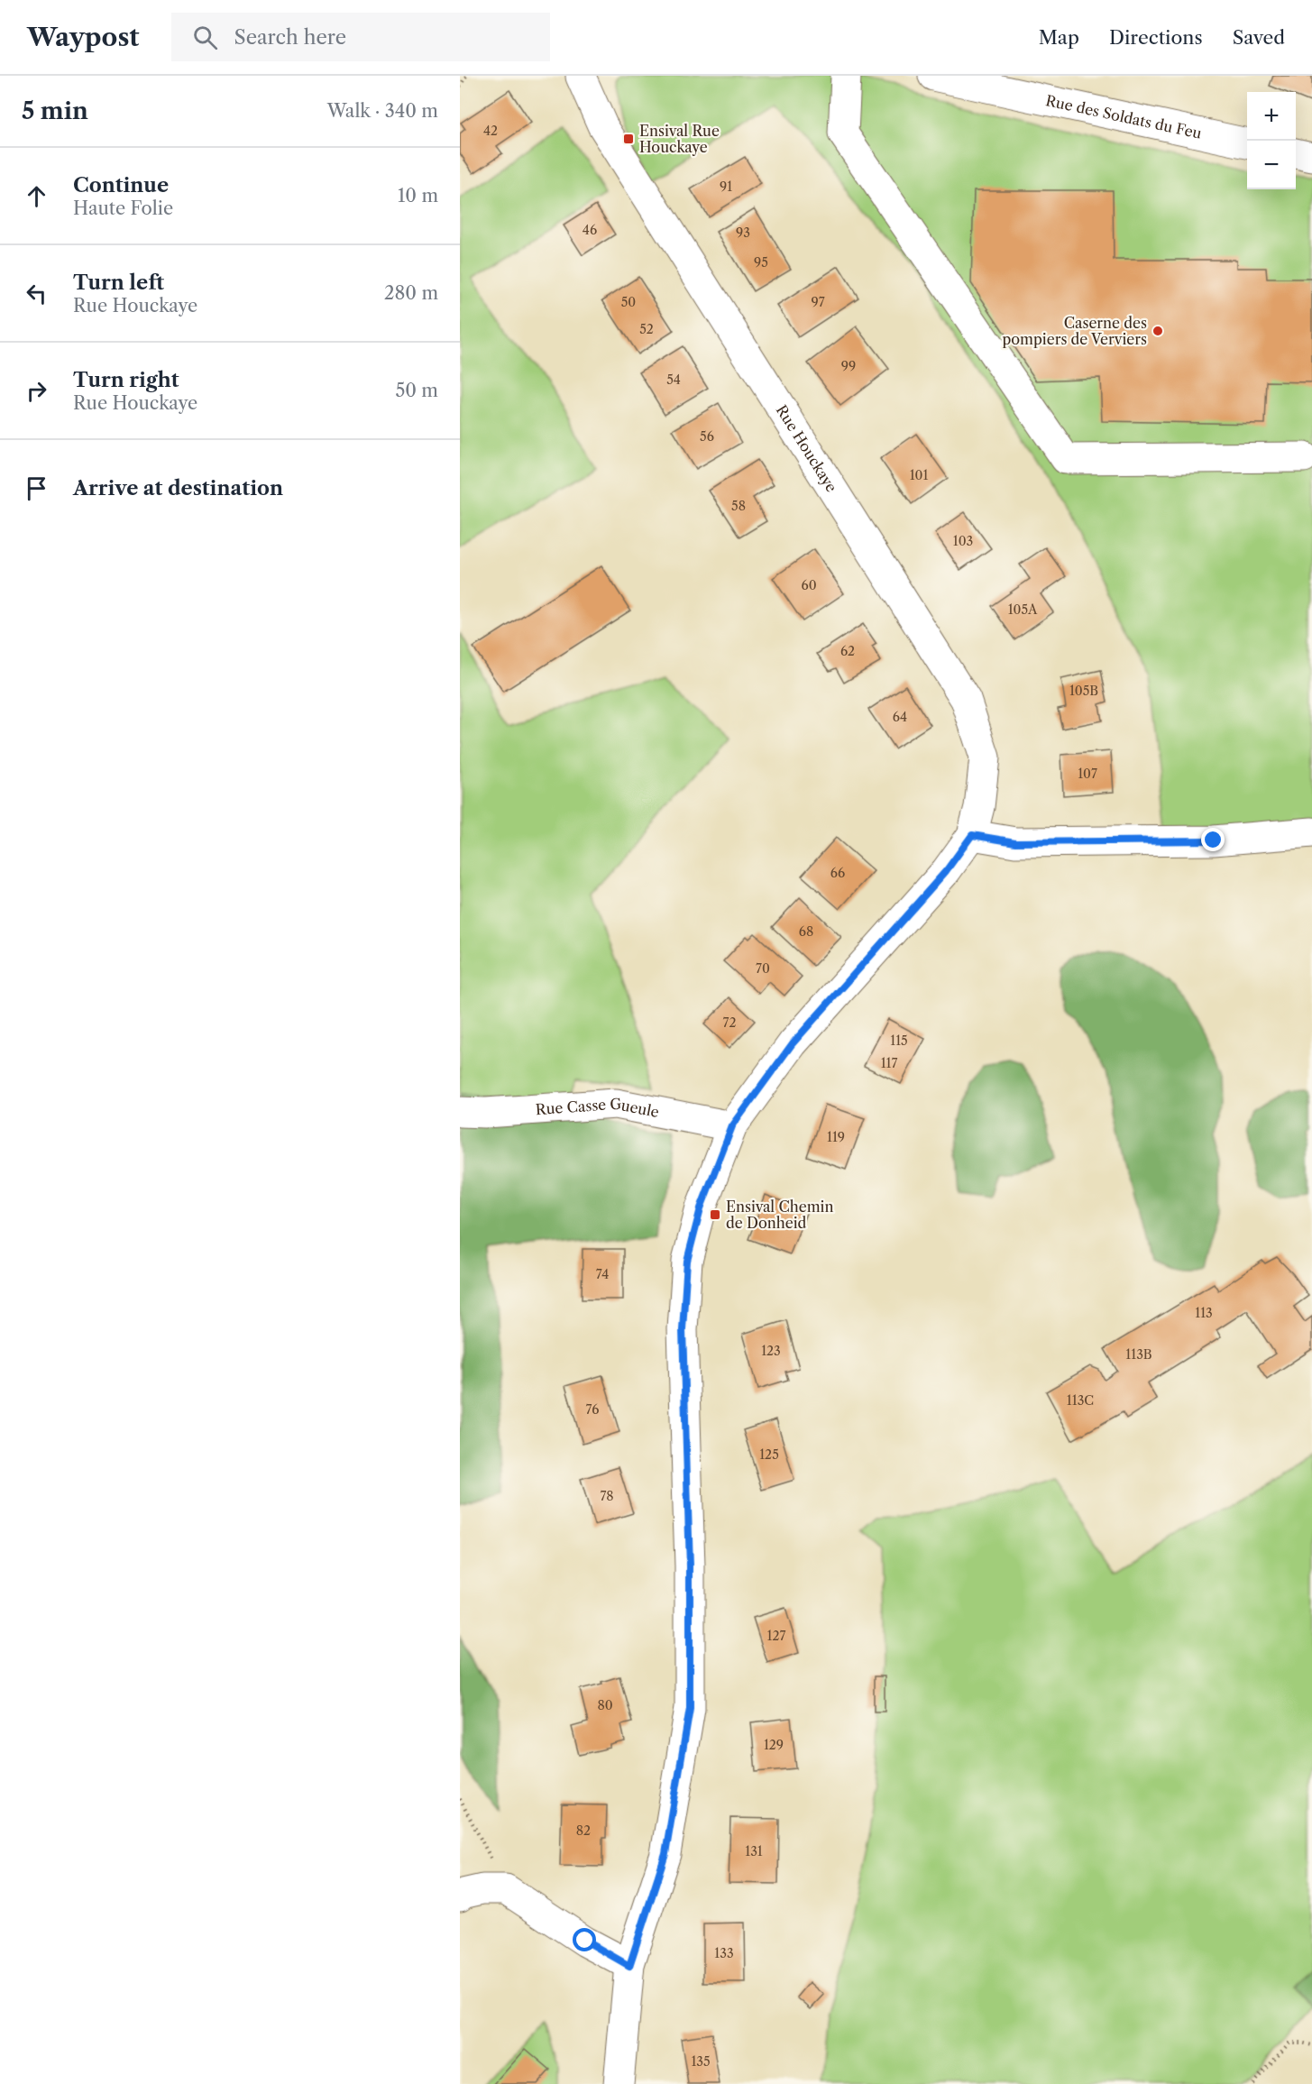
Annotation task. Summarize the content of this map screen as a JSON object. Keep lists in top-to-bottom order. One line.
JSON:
{"streets":{"street":["Rue des Soldats du Feu","Rue Houckaye","Rue Casse Gueule"]},"crossings":[["Rue Houckaye","Rue Casse Gueule"]],"places":{"transit":["Ensival Rue Houckaye","Ensival Chemin de Donheid"],"other":["Caserne des pompiers de Verviers"]},"house_numbers":["42","91","46","93","95","50","97","52","99","54","56","101","58","103","60","105A","62","105B","64","107","66","68","70","72","115","117","119","74","113","123","113B","113C","76","125","78","127","80","129","82","131","133","135"],"page":{"header":"Waypost","search":"Search here","nav":["Map","Directions","Saved"],"heading":["5 min","Walk · 340 m"],"map_buttons":["+","−"],"list":[["Continue","Haute Folie","10 m"],["Turn left","Rue Houckaye","280 m"],["Turn right","Rue Houckaye","50 m"],"Arrive at destination"]}}
